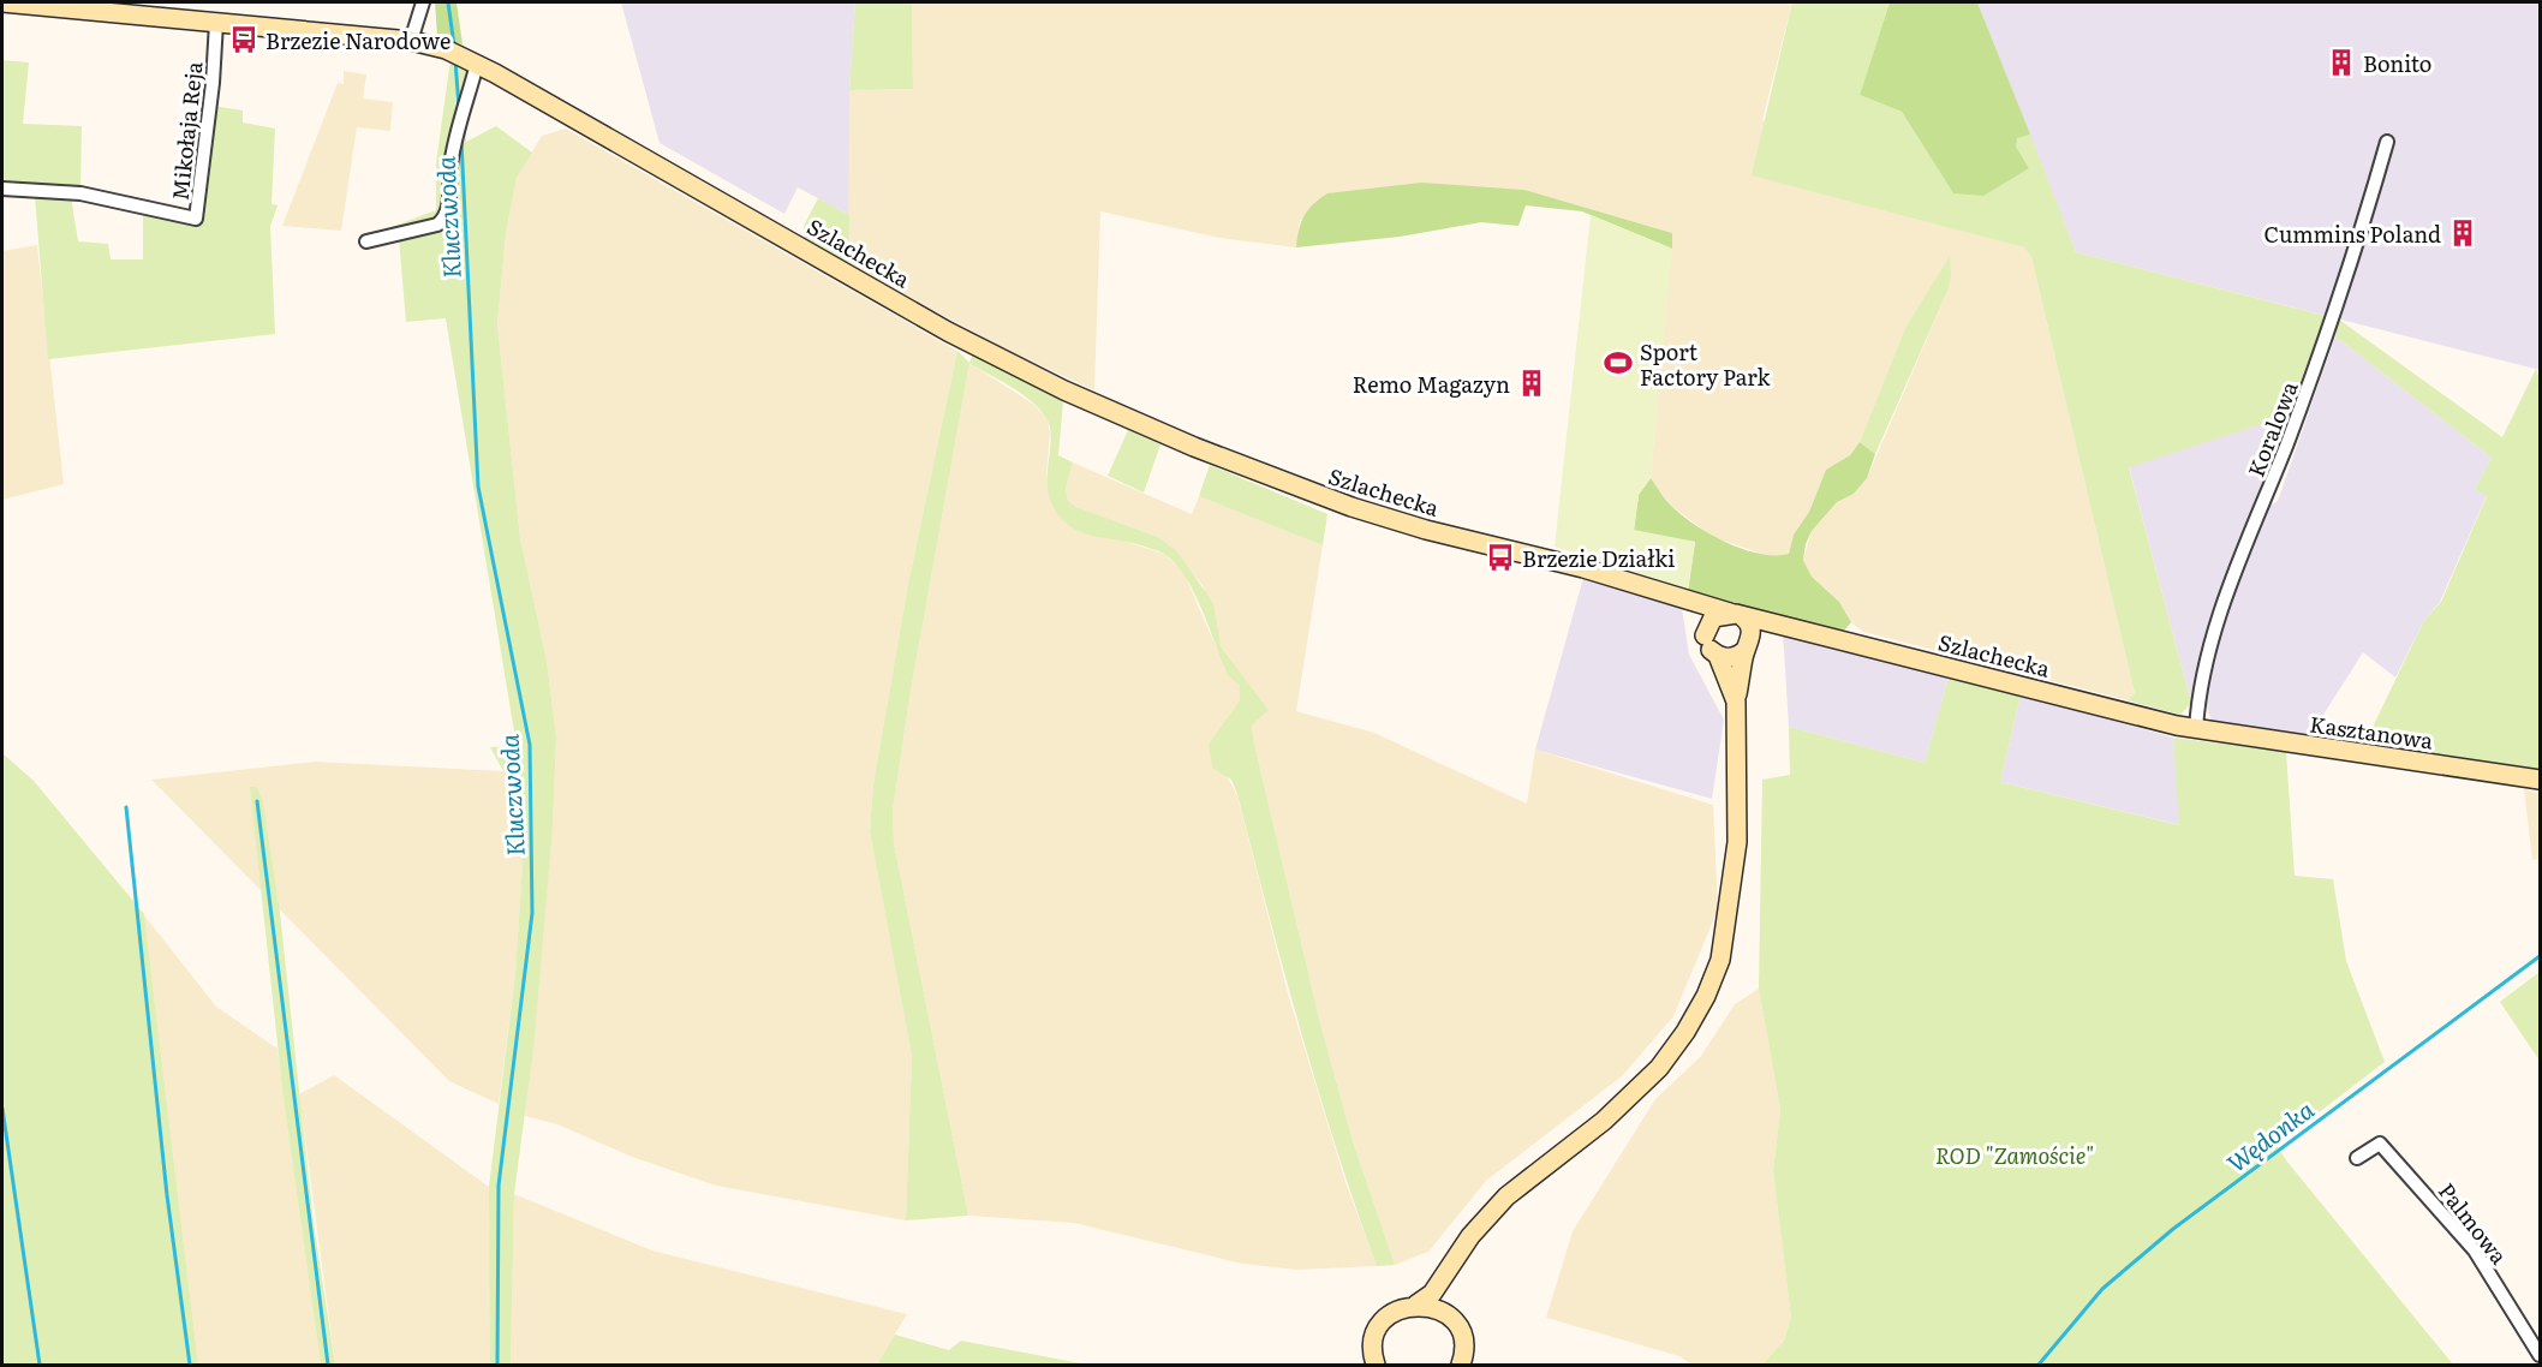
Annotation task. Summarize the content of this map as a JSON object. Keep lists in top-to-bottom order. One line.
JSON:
{"streets":{"street":["Mikołaja Reja","Szlachecka","Koralowa","Kasztanowa","Palmowa"]},"crossings":[["Mikołaja Reja","Szlachecka"],["Szlachecka","Koralowa"],["Szlachecka","Kasztanowa"],["Koralowa","Kasztanowa"]],"water":["Kluczwoda","Wędonka"],"parks":["ROD \"Zamoście\""],"places":{"bus stop":["Brzezie Narodowe","Brzezie Działki"],"building":["Bonito","Cummins Poland","Remo Magazyn"],"sports":["Sport Factory Park"]}}
